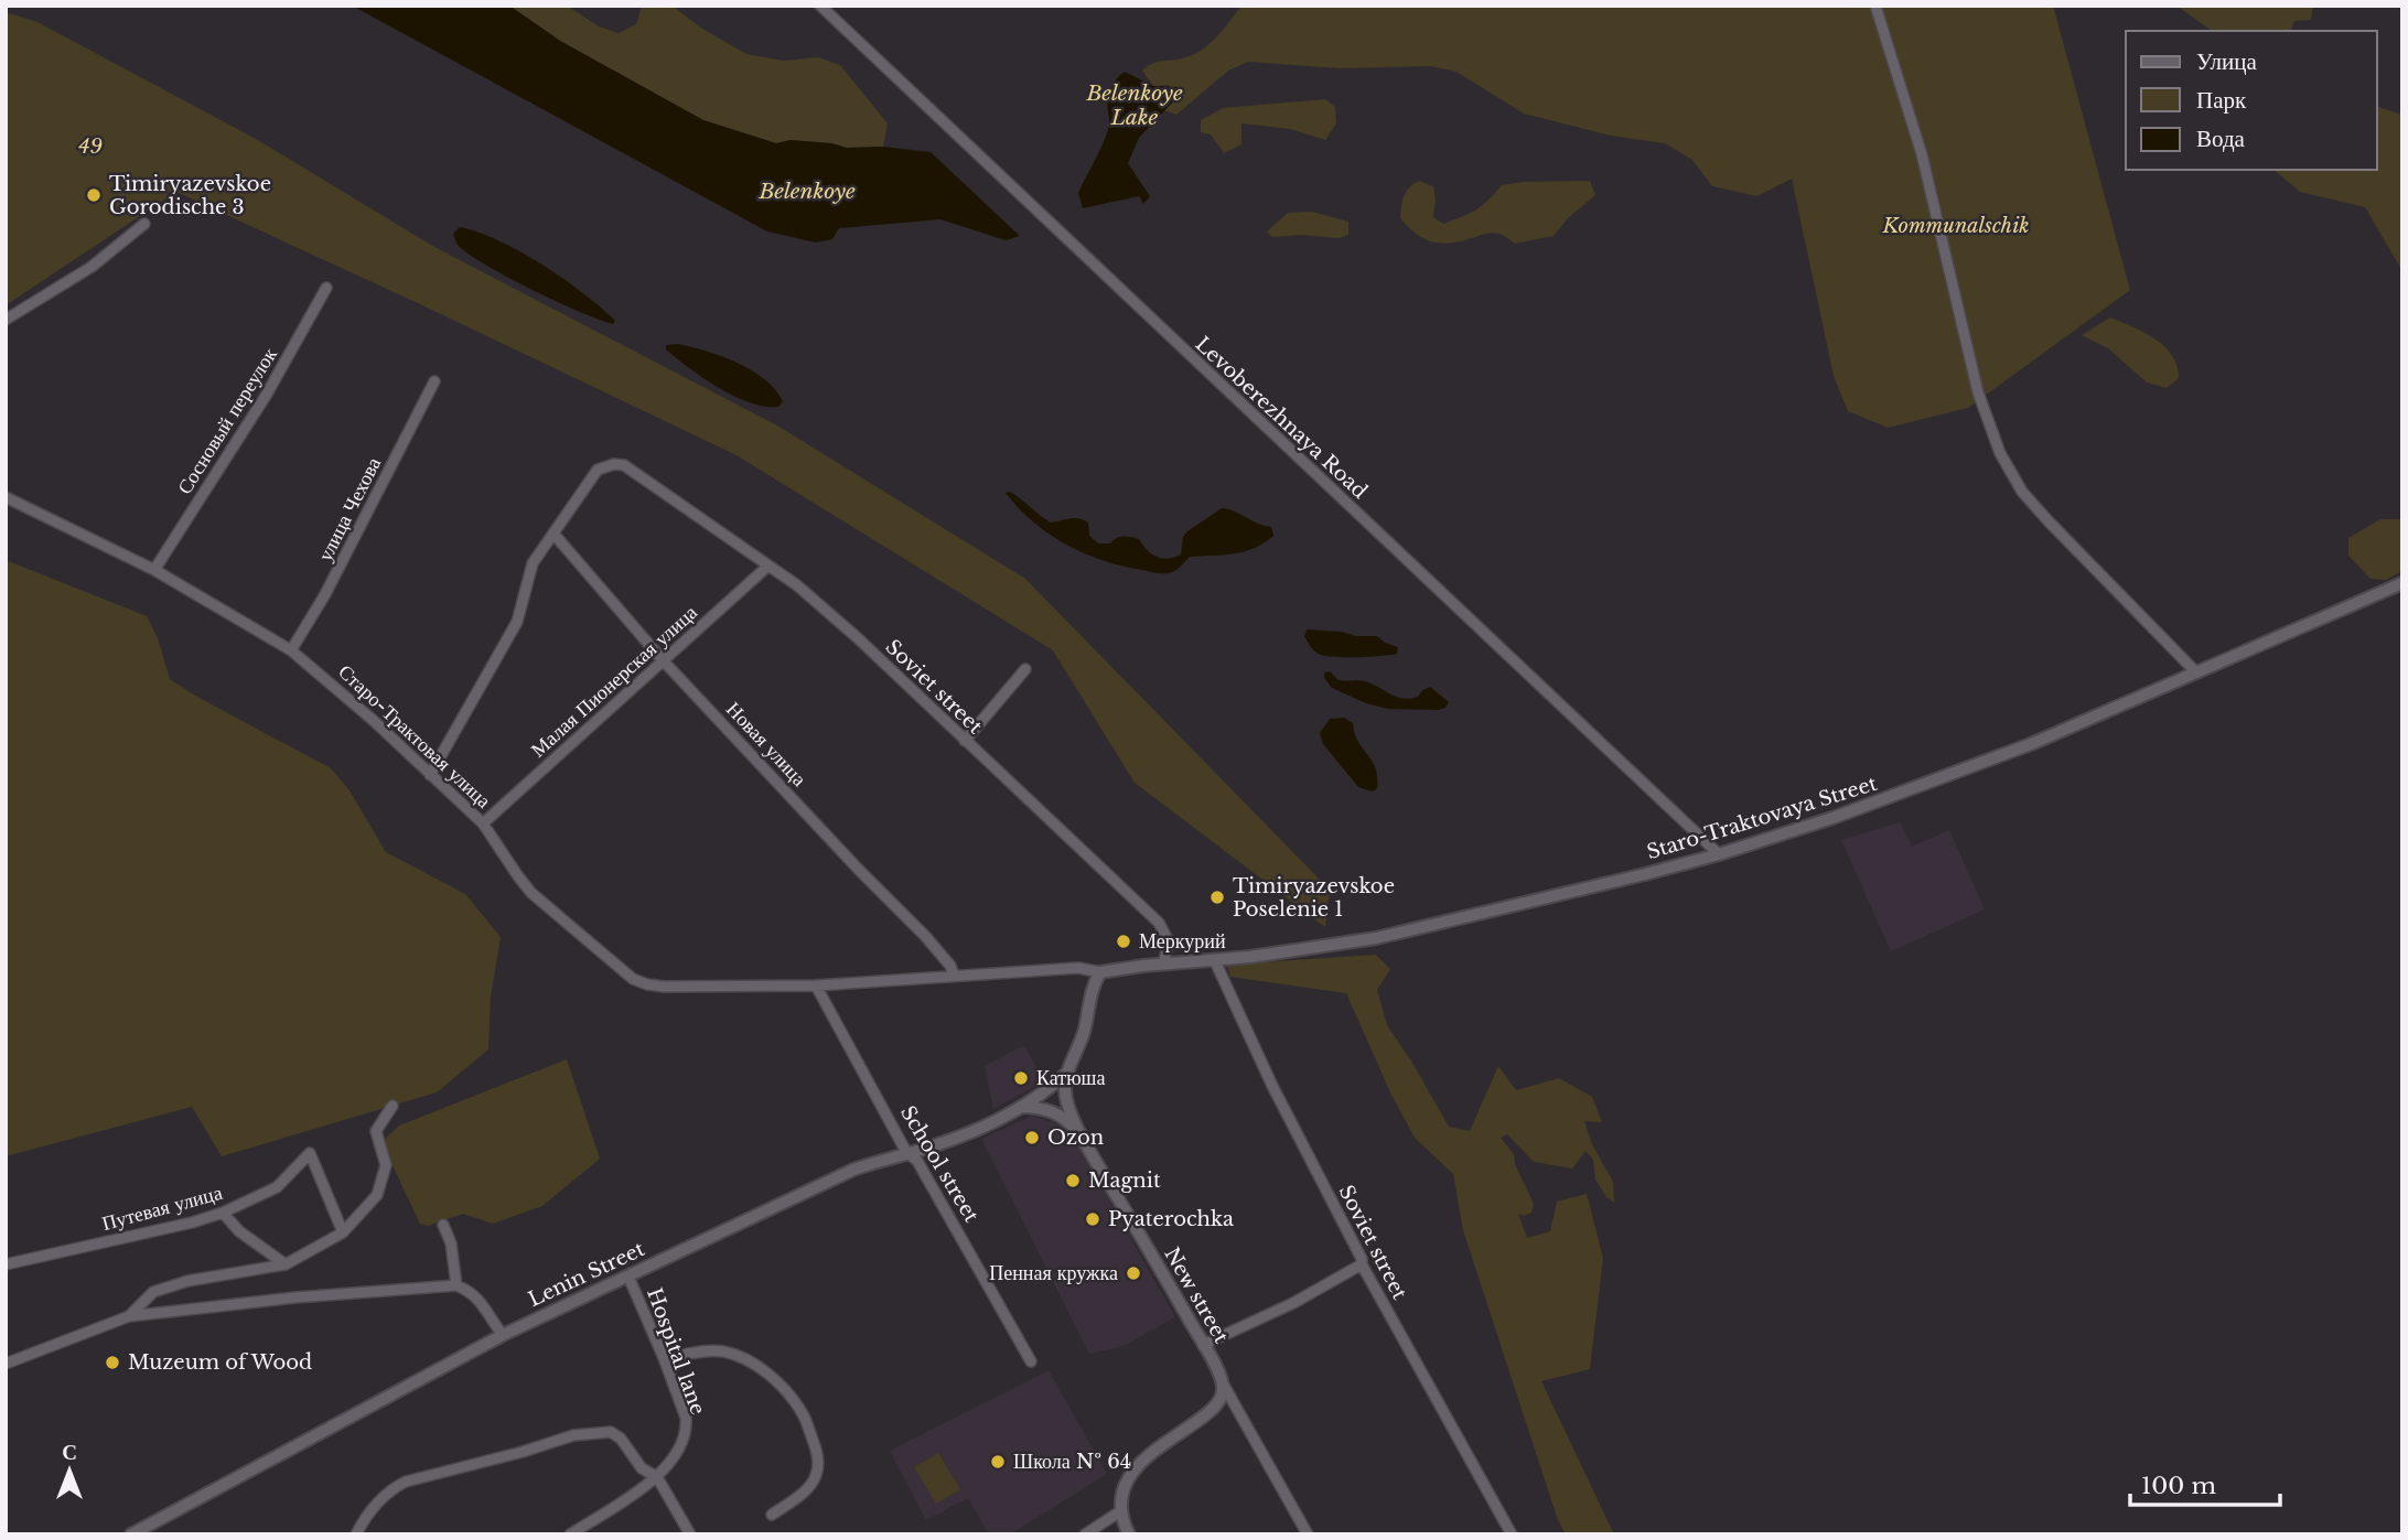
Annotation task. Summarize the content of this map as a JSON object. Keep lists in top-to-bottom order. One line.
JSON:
{"streets":{"street":["Levoberezhnaya Road","Сосновый переулок","улица Чехова","Малая Пионерская улица","Soviet street","Старо-Трактовая улица","Новая улица","Staro-Traktovaya Street","School street","Путевая улица","Lenin Street","New street","Hospital lane"]},"crossings":[["Levoberezhnaya Road","Staro-Traktovaya Street"],["Сосновый переулок","Старо-Трактовая улица"],["улица Чехова","Старо-Трактовая улица"],["Малая Пионерская улица","Soviet street"],["Малая Пионерская улица","Старо-Трактовая улица"],["Малая Пионерская улица","Новая улица"],["Soviet street","Новая улица"],["Soviet street","Staro-Traktovaya Street"],["Старо-Трактовая улица","Новая улица"],["Старо-Трактовая улица","Staro-Traktovaya Street"],["Старо-Трактовая улица","School street"],["School street","Lenin Street"],["Lenin Street","New street"],["Lenin Street","Hospital lane"]],"water":["Belenkoye Lake","Belenkoye"],"parks":["49","Kommunalschik"],"places":["Timiryazevskoe Gorodische 3","Timiryazevskoe Poselenie 1","Меркурий","Катюша","Ozon","Magnit","Pyaterochka","Пенная кружка","Muzeum of Wood","Школа № 64"],"legend":["Улица","Парк","Вода"],"scale_bar":"100 m","north":"top"}
